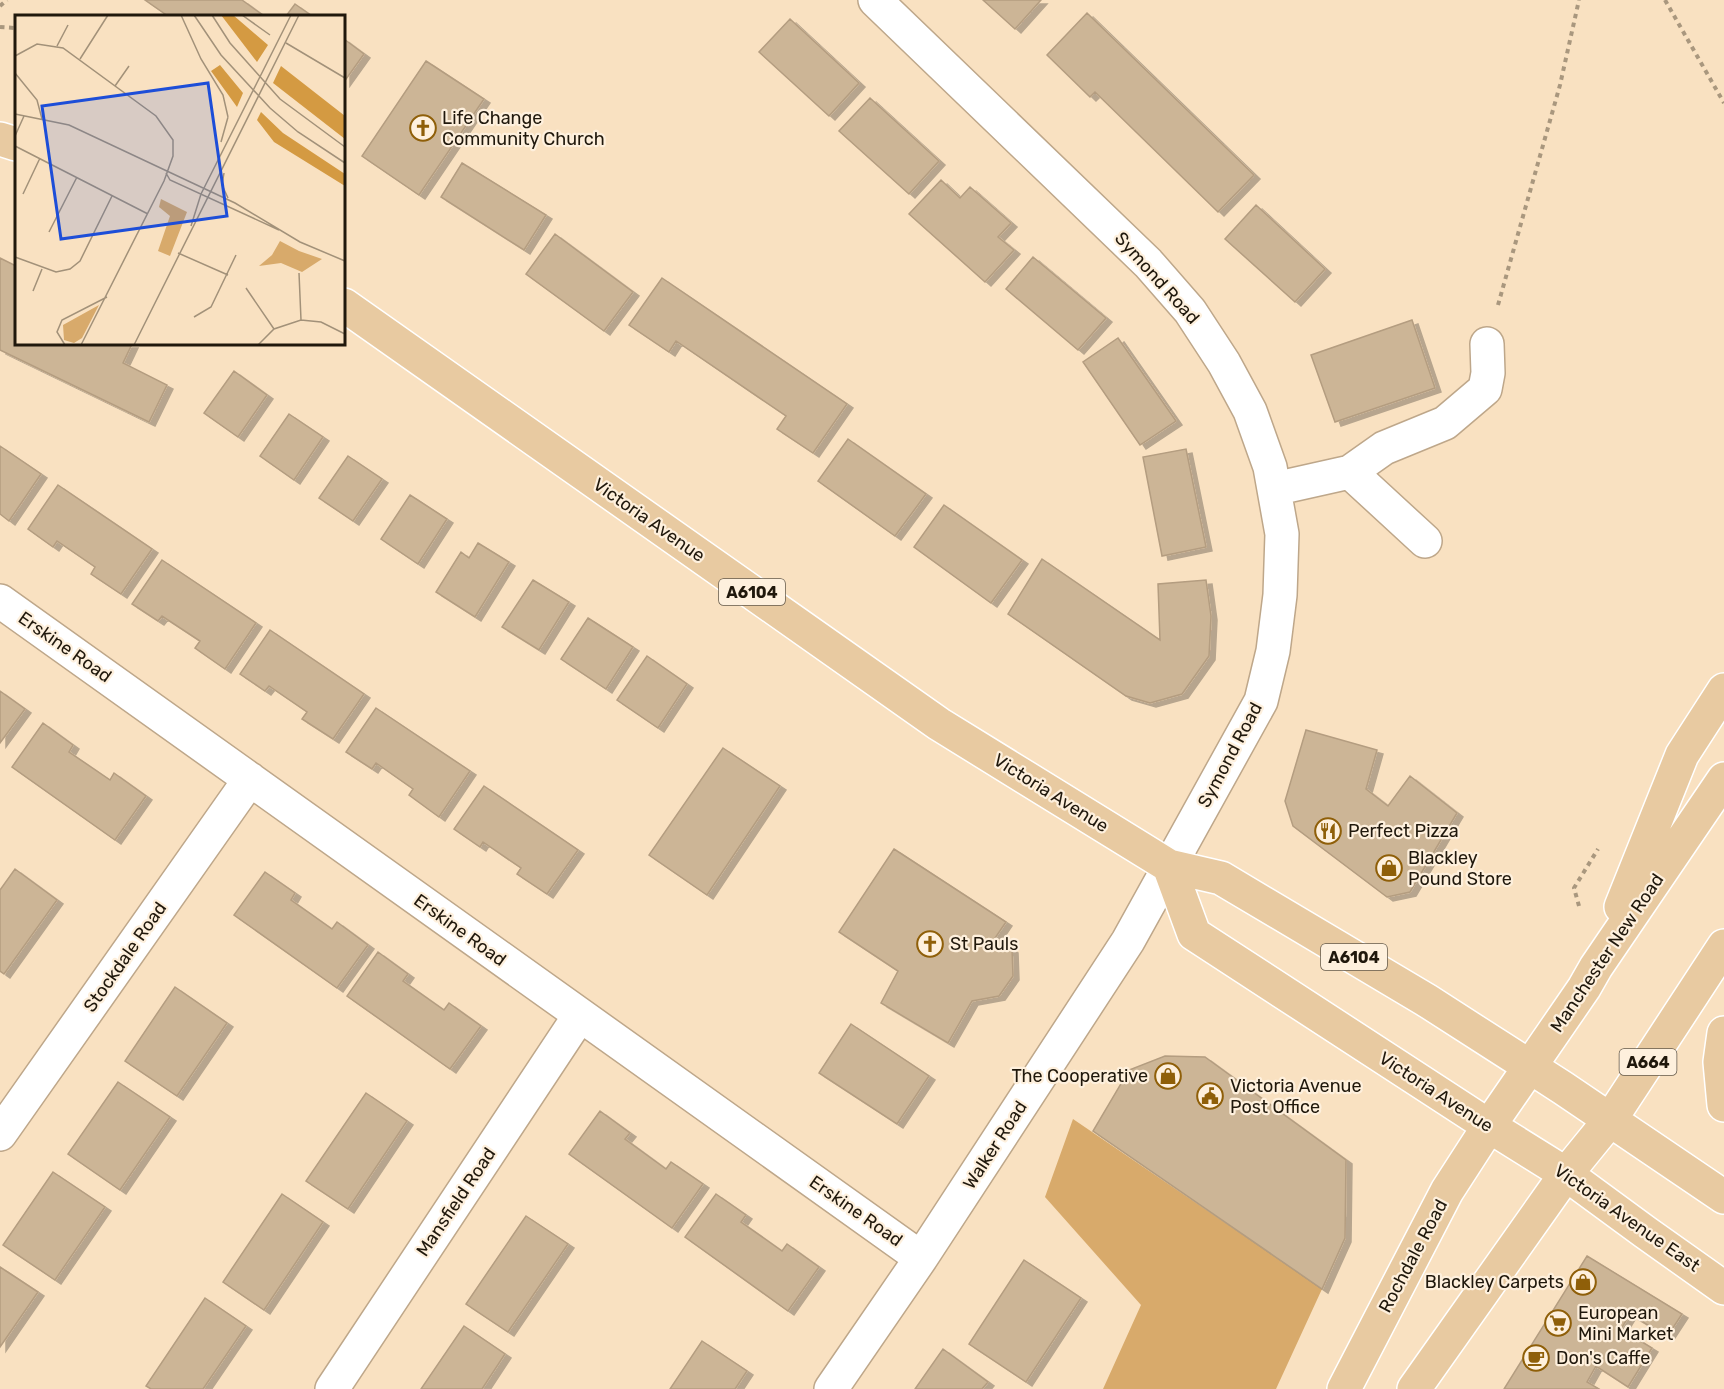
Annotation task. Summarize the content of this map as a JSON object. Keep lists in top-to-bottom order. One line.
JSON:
{"streets":{"main road":["Victoria Avenue","A6104","Manchester New Road","A664","Victoria Avenue East","Rochdale Road"],"street":["Symond Road","Erskine Road","Stockdale Road","Walker Road","Mansfield Road"]},"crossings":[["Symond Road","Victoria Avenue"],["Symond Road","Walker Road"],["Victoria Avenue","A6104"],["Victoria Avenue","Manchester New Road"],["Victoria Avenue","A664"],["Victoria Avenue","Walker Road"],["Victoria Avenue","Victoria Avenue East"],["Victoria Avenue","Rochdale Road"],["A6104","A664"],["Erskine Road","Stockdale Road"],["Erskine Road","Walker Road"],["Erskine Road","Mansfield Road"],["Manchester New Road","Rochdale Road"],["A664","Victoria Avenue East"]],"places":{"church":["Life Change Community Church","St Pauls"],"restaurant":["Perfect Pizza"],"shop":["Blackley Pound Store","The Cooperative","Blackley Carpets"],"public building":["Victoria Avenue Post Office"],"supermarket":["European Mini Market"],"cafe":["Don's Caffe"]}}
